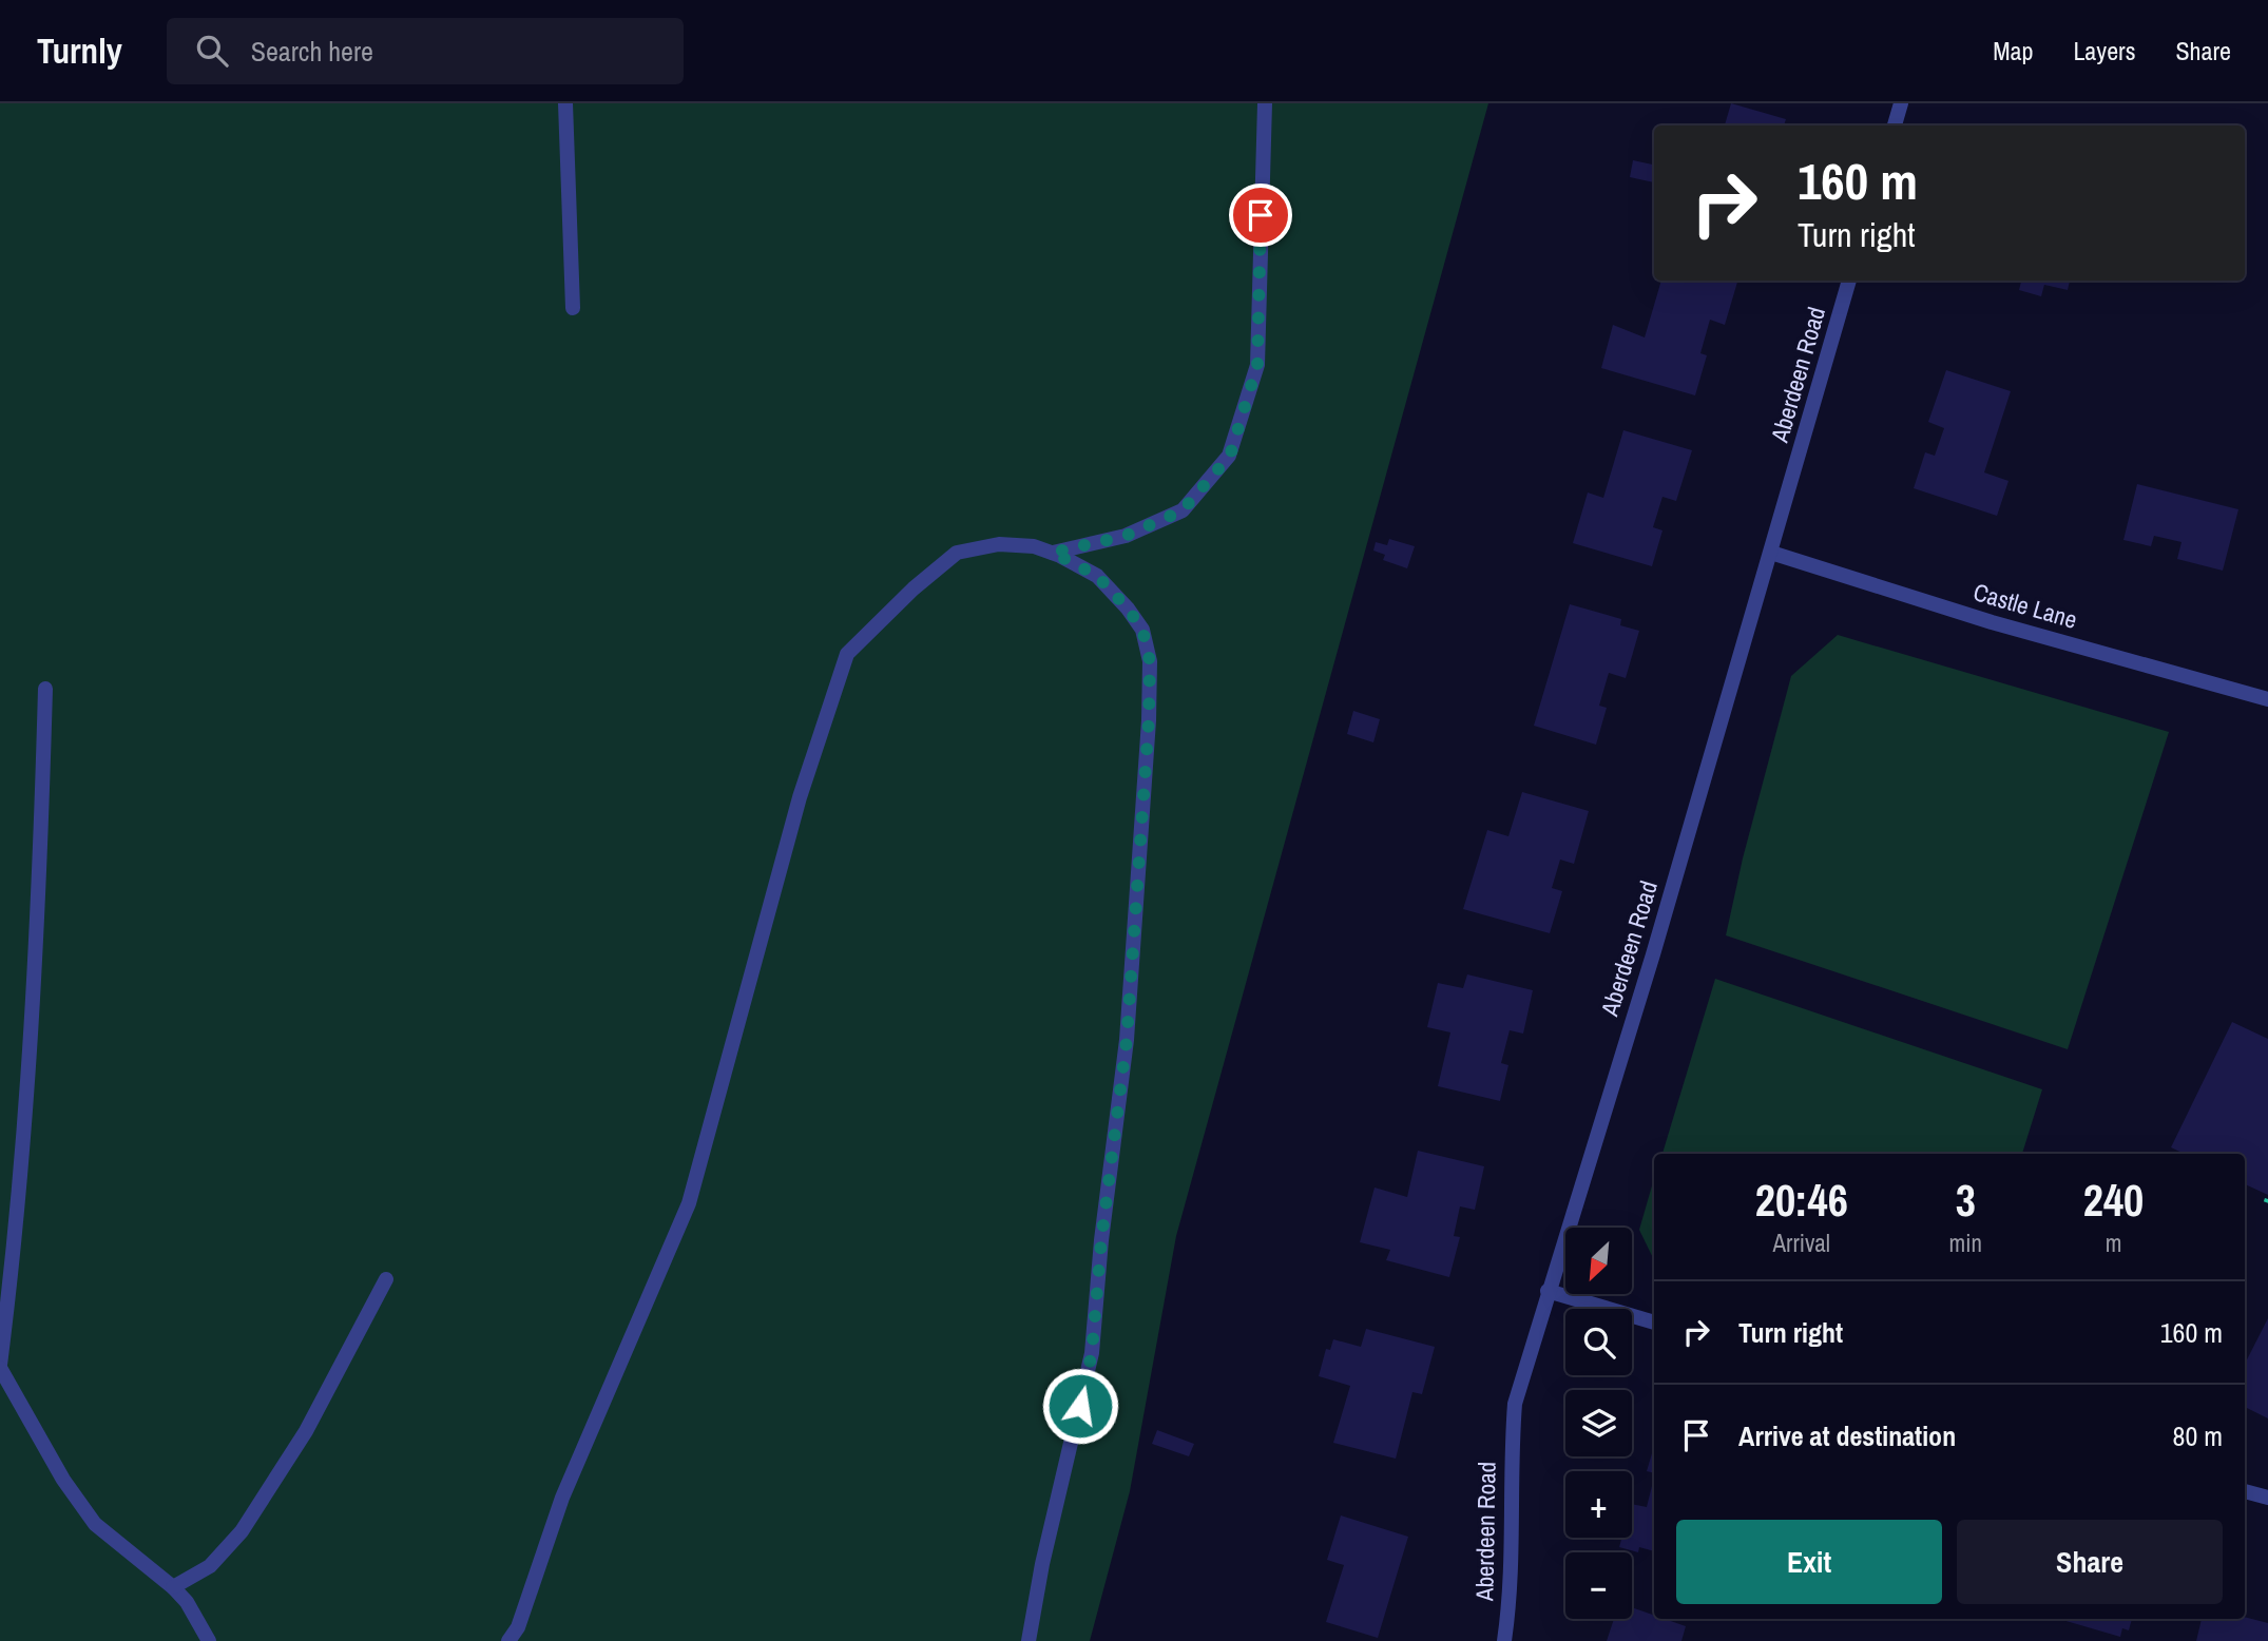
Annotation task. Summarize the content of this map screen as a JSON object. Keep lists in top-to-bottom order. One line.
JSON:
{"streets":{"street":["Aberdeen Road","Castle Lane"]},"crossings":[["Aberdeen Road","Castle Lane"]],"north":"bottom left","page":{"header":"Turnly","search":"Search here","nav":["Map","Layers","Share"],"turn":["160 m","Turn right"],"eta":["20:46","Arrival","3","min","240","m"],"map_buttons":["+","−"],"list":[{"name":"Turn right","value":"160 m"},{"name":"Arrive at destination","value":"80 m"}],"buttons":["Exit","Share"]}}
